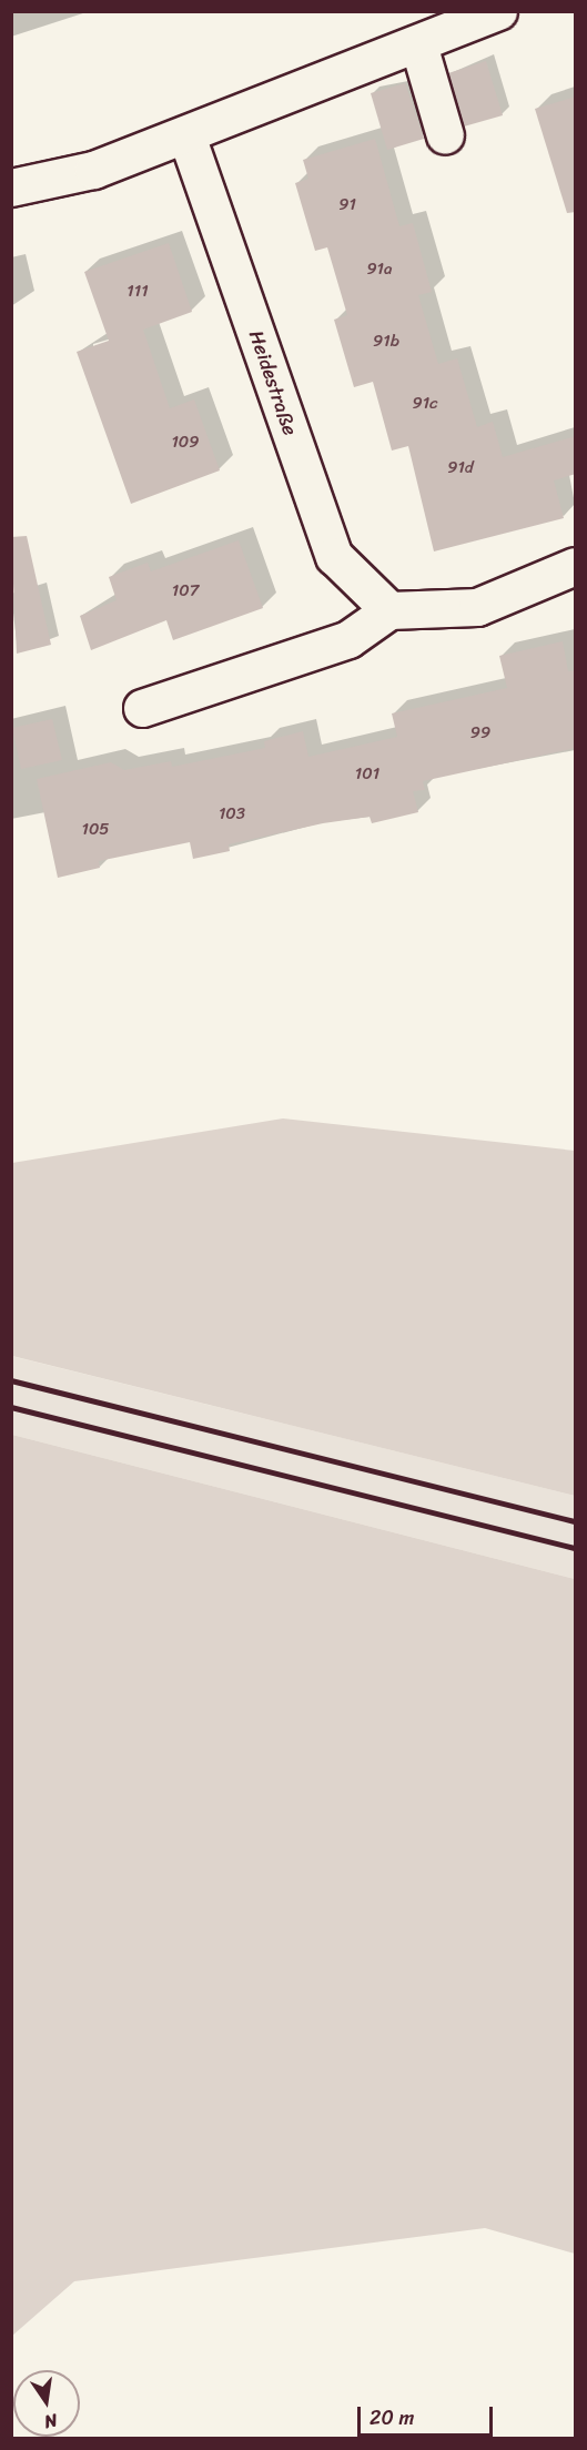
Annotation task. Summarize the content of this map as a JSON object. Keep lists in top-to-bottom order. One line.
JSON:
{"streets":{"street":["Heidestraße"]},"house_numbers":["91","91a","111","91b","91c","109","91d","107","99","101","103","105"],"scale_bar":"20 m","north":"bottom"}
